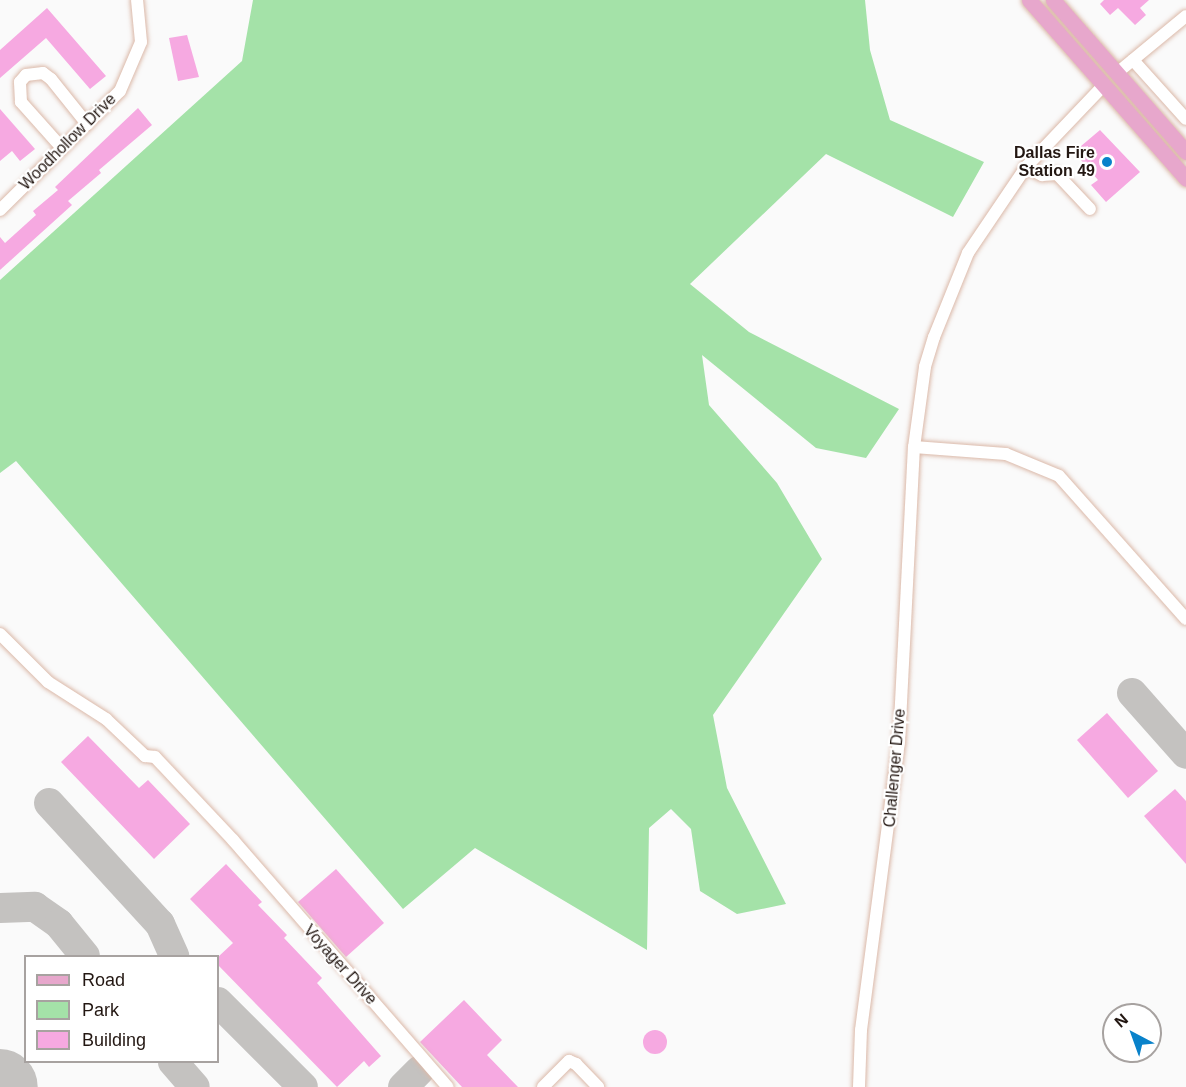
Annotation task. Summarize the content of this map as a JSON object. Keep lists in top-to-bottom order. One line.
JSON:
{"streets":{"street":["Woodhollow Drive","Challenger Drive","Voyager Drive"]},"places":["Dallas Fire Station 49"],"legend":["Road","Park","Building"],"north":"top left"}
